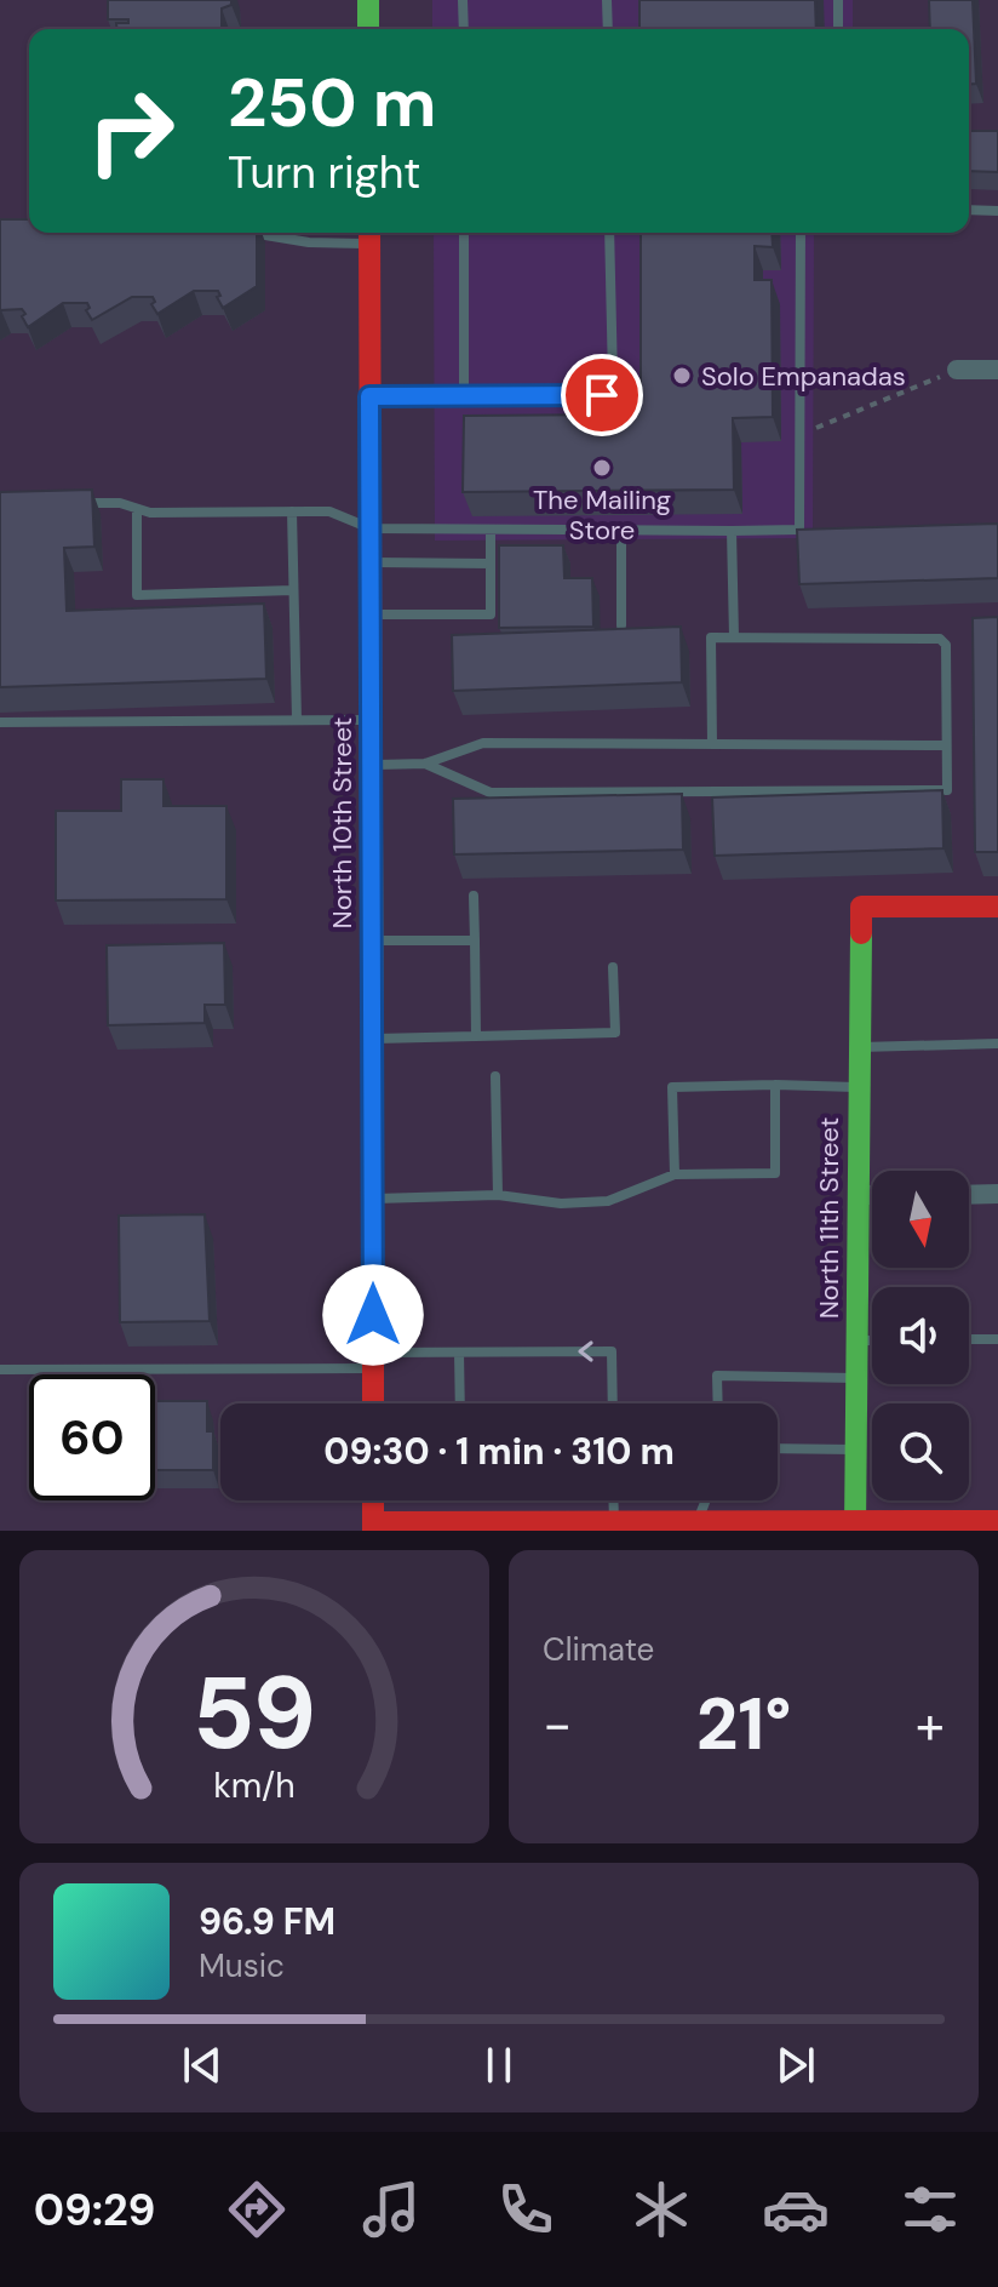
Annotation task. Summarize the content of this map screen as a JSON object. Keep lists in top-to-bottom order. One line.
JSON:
{"streets":{"street":["North 10th Street","North 11th Street"]},"places":["Solo Empanadas","The Mailing Store"],"north":"bottom","page":{"turn":["250 m","Turn right"],"limit":"60","trip":"09:30 · 1 min · 310 m","tile":"Climate","heat":["−","21°","+"],"song":["96.9 FM","Music"],"tabs":"09:29","gauge":["59","km/h"]}}
